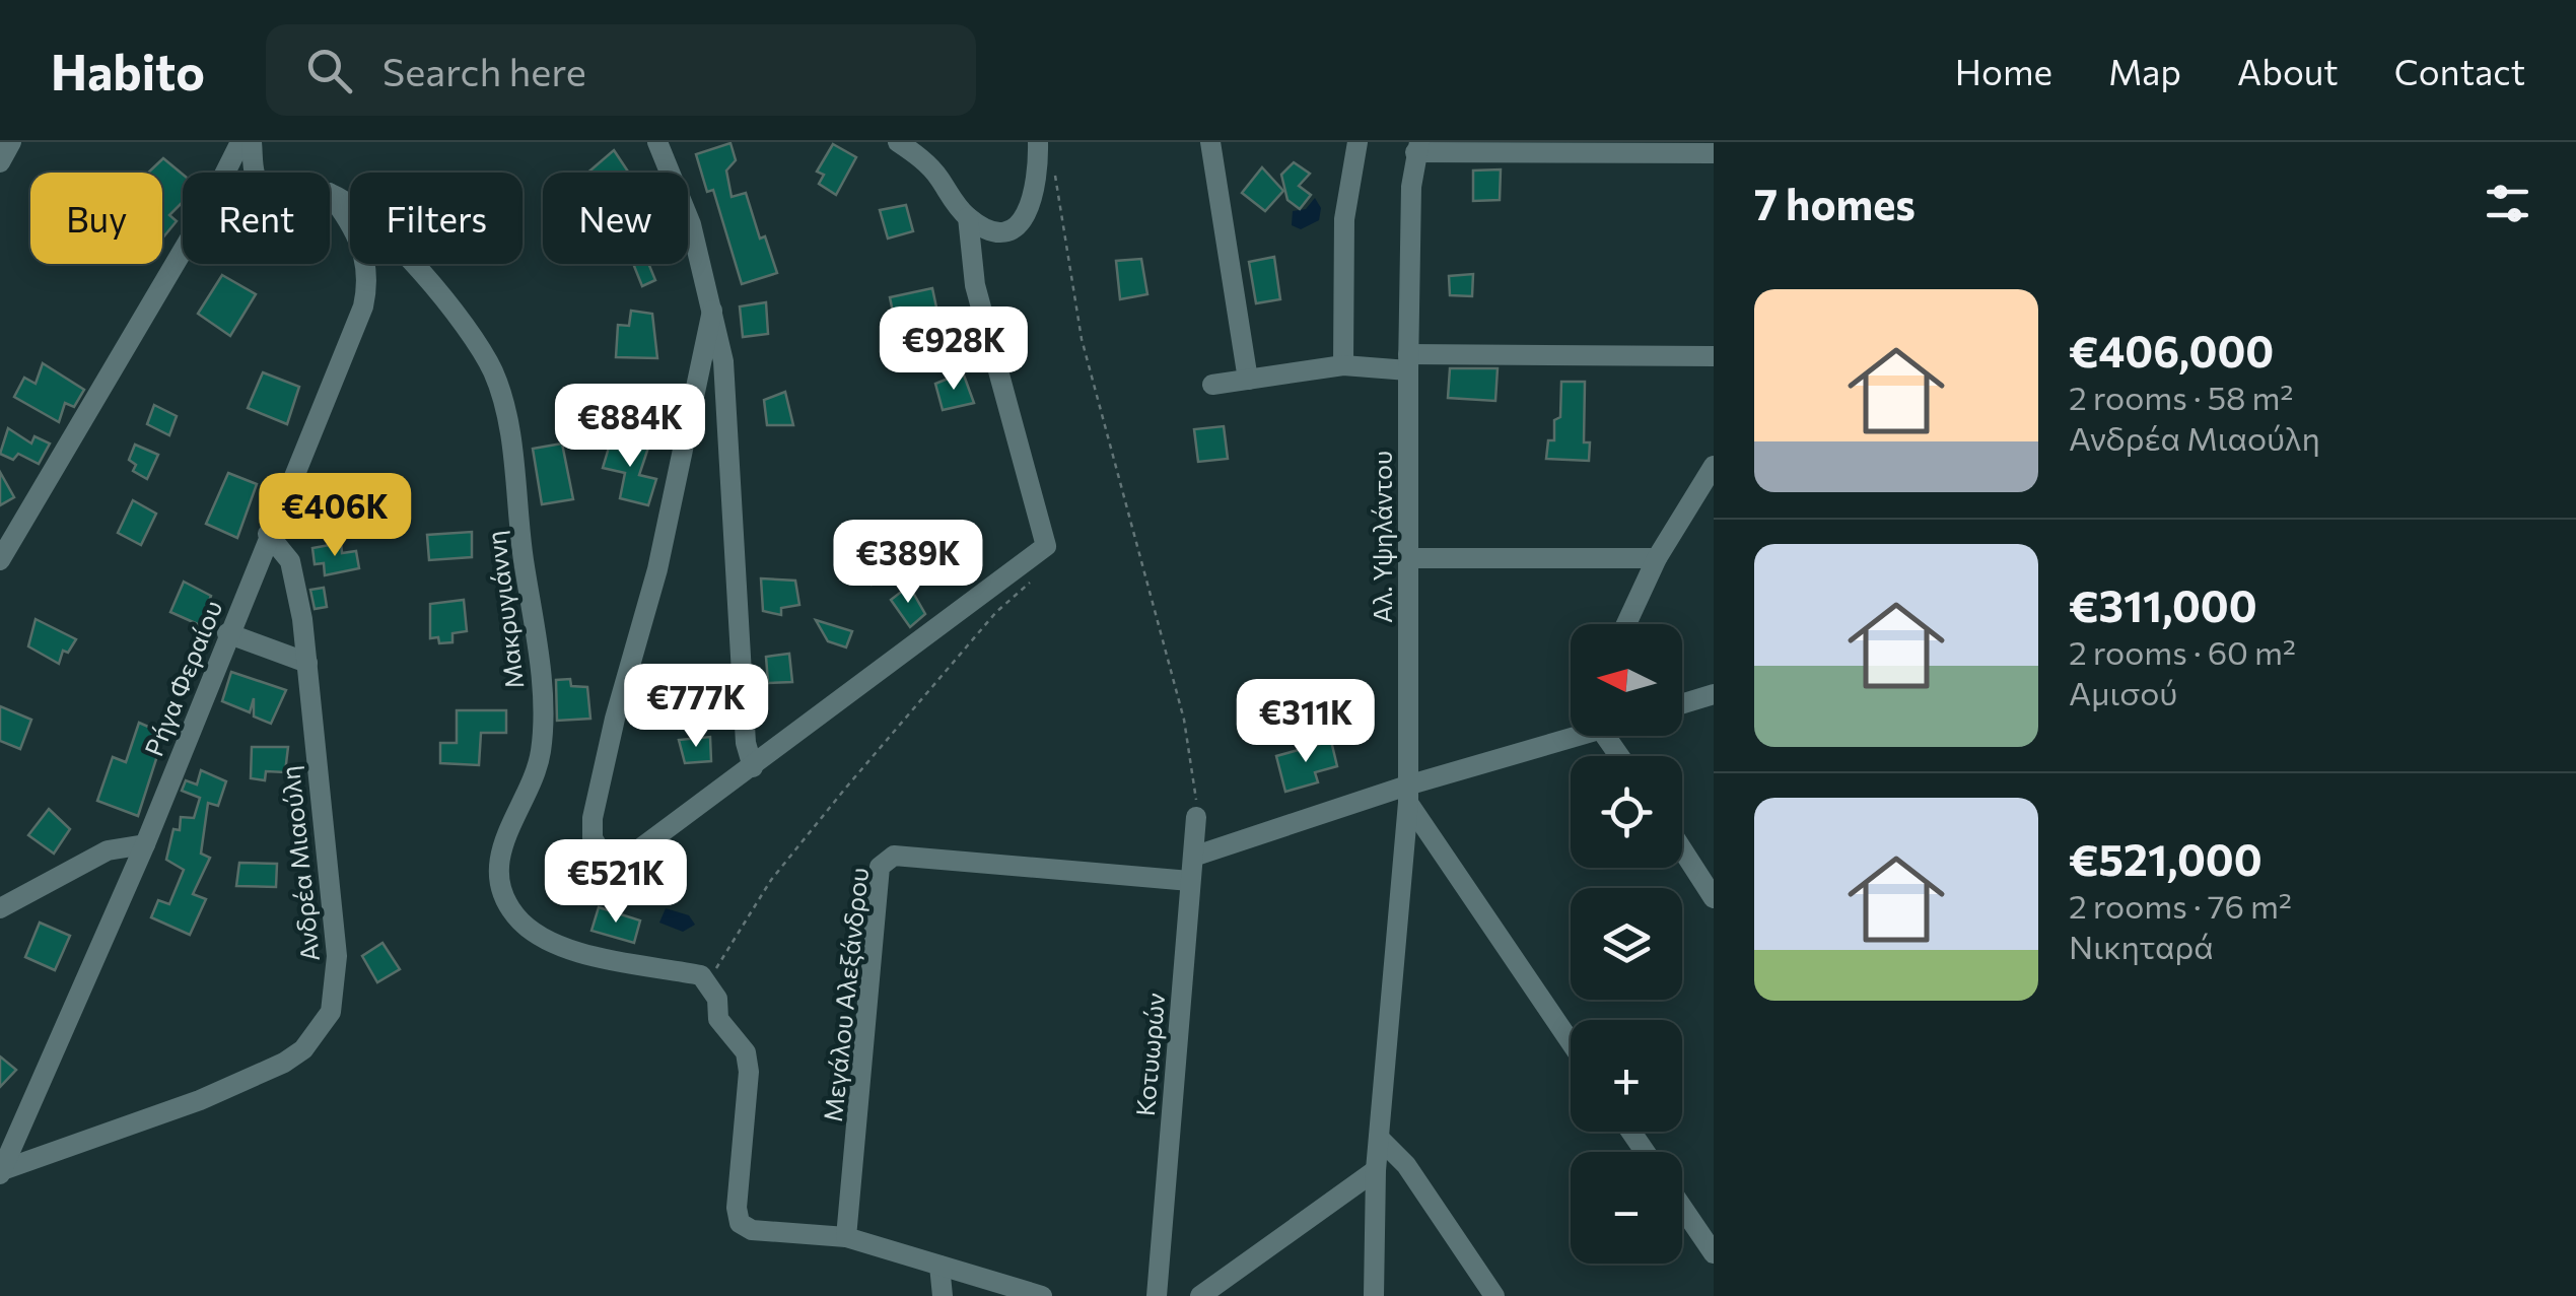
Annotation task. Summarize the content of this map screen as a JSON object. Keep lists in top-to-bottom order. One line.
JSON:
{"streets":{"street":["Αλ. Υψηλάντου","Μακρυγιάννη","Ρήγα Φεραίου","Ανδρέα Μιαούλη","Μεγάλου Αλεξάνδρου","Κοτυωρών"]},"crossings":[["Ρήγα Φεραίου","Ανδρέα Μιαούλη"],["Μεγάλου Αλεξάνδρου","Κοτυωρών"]],"north":"left","page":{"header":"Habito","search":"Search here","nav":["Home","Map","About","Contact"],"heading":"7 homes","chip":["Buy","Rent","Filters","New"],"list":[{"name":"€406,000","note":"2 rooms · 58 m² · Ανδρέα Μιαούλη"},{"name":"€311,000","note":"2 rooms · 60 m² · Αμισού"},{"name":"€521,000","note":"2 rooms · 76 m² · Νικηταρά"}],"price":["€928K","€884K","€406K","€389K","€777K","€311K","€521K"],"map_buttons":["+","−"]}}
